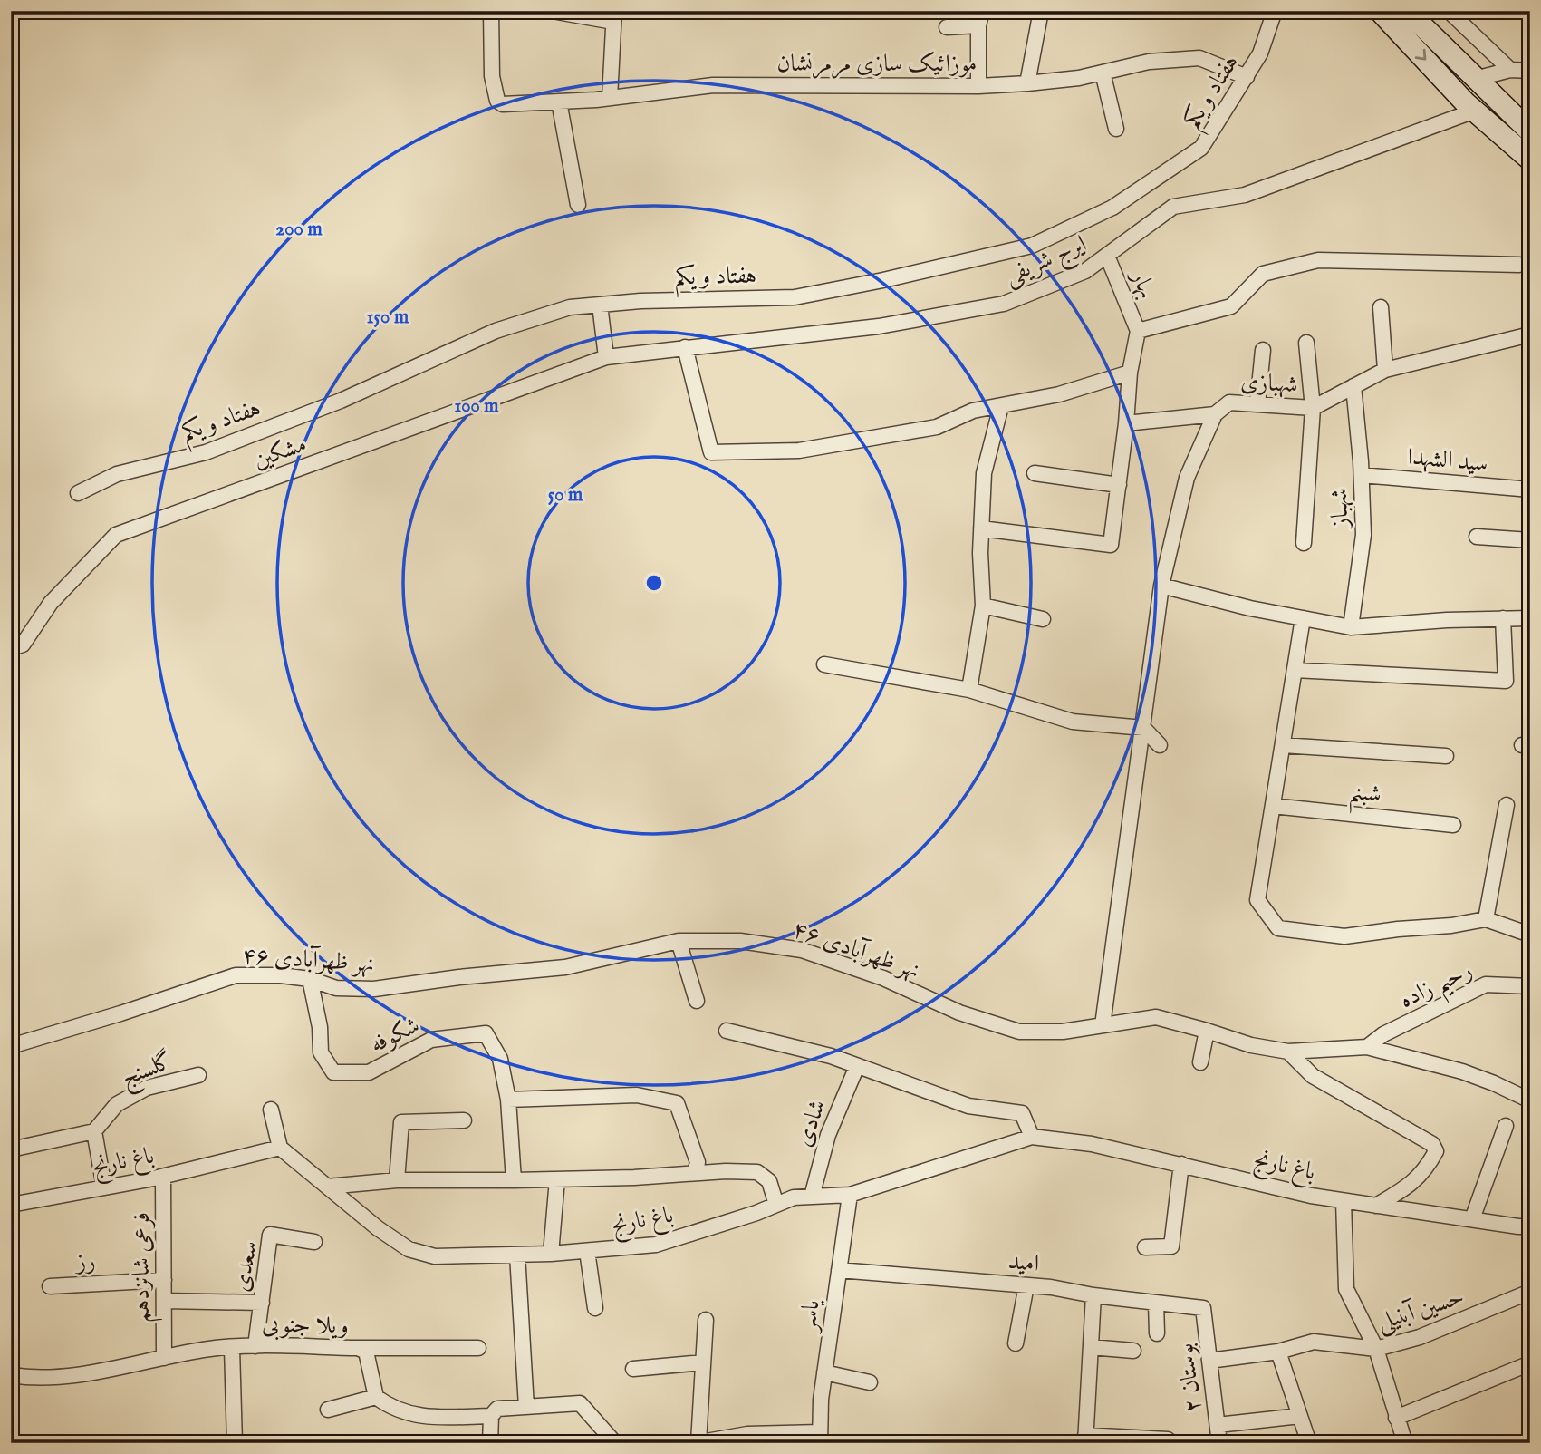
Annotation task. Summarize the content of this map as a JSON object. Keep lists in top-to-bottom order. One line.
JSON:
{"streets":{"street":["موزائیک سازی مرمرنشان","هفتاد و یکم","ایرج شریفی","بهار","شهبازی","مشکین","سید الشهدا","شهباز","شبنم","نهر ظهرآبادی ۴۶","رحیم زاده","شکوفه","گلسنج","شادی","باغ نارنج","رز","امید","سعدی","فرعی شانزدهم","حسین آبنیلی","یاسر","ویلا جنوبی","بوستان ۲"]},"crossings":[["موزائیک سازی مرمرنشان","هفتاد و یکم"],["ایرج شریفی","بهار"],["ایرج شریفی","مشکین"],["شهبازی","شهباز"],["شهبازی","نهر ظهرآبادی ۴۶"],["سید الشهدا","شهباز"],["نهر ظهرآبادی ۴۶","رحیم زاده"],["نهر ظهرآبادی ۴۶","شکوفه"],["شادی","باغ نارنج"],["باغ نارنج","فرعی شانزدهم"],["باغ نارنج","یاسر"],["رز","فرعی شانزدهم"],["امید","یاسر"],["امید","بوستان ۲"],["سعدی","ویلا جنوبی"],["فرعی شانزدهم","ویلا جنوبی"],["حسین آبنیلی","بوستان ۲"]],"rings":["200 m","150 m","100 m","50 m"]}
